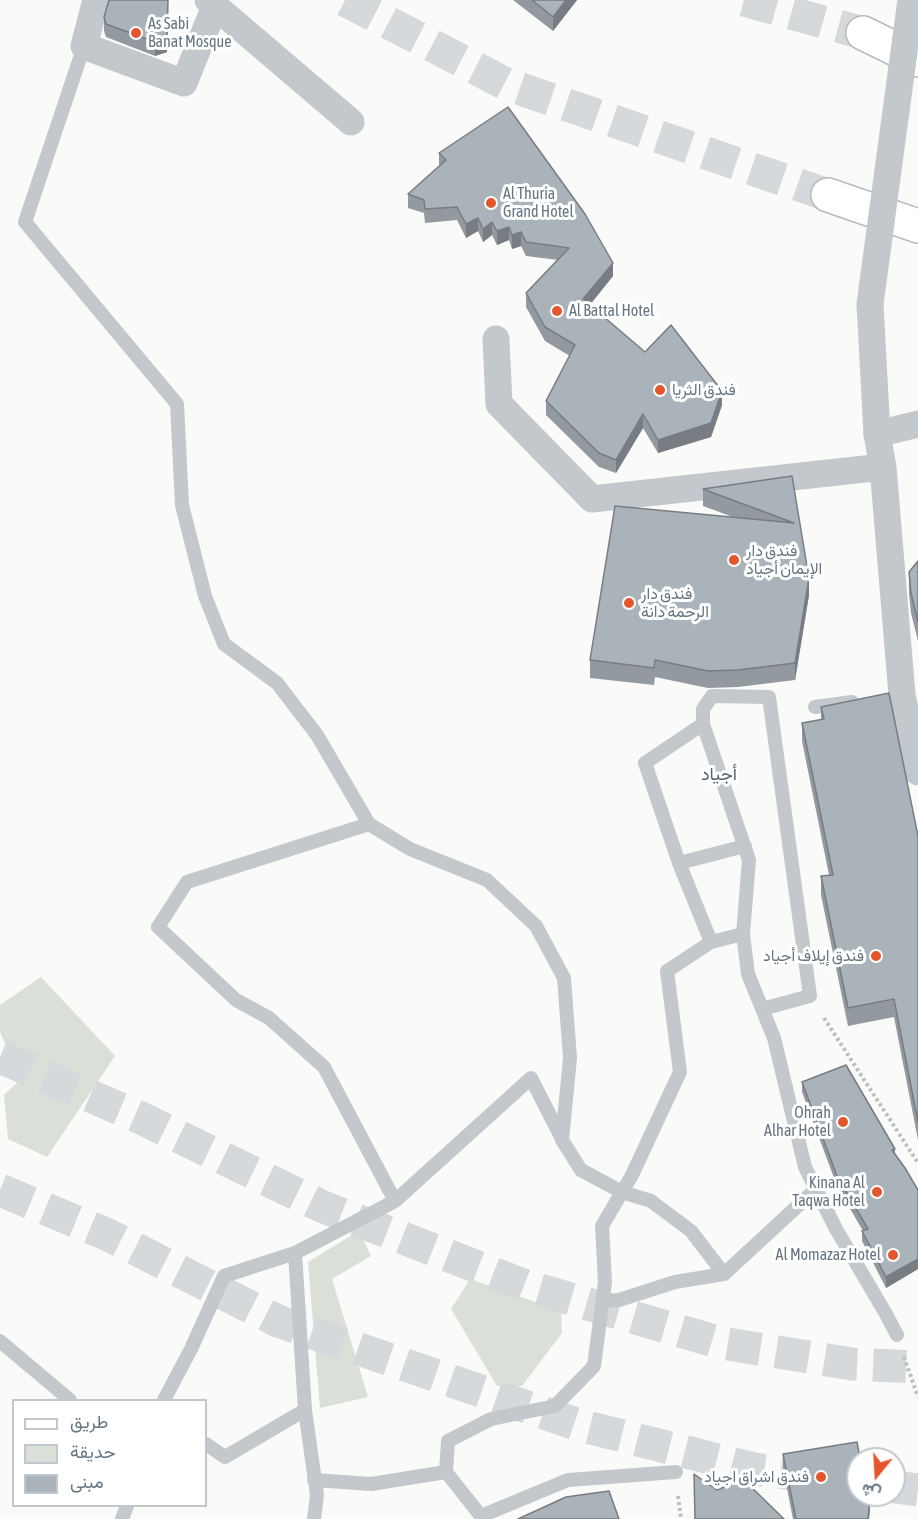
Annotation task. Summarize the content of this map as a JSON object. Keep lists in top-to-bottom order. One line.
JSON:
{"districts":["أجياد"],"places":["As Sabi Banat Mosque","Al Thuria Grand Hotel","Al Battal Hotel","فندق الثريا","فندق دار الإيمان أجياد","فندق دار الرحمة دانة","فندق إيلاف أجياد","Ohrah Alhar Hotel","Kinana Al Taqwa Hotel","Al Momazaz Hotel","فندق اشراق اجياد"],"legend":["طريق","حديقة","مبنى"],"north":"bottom"}
